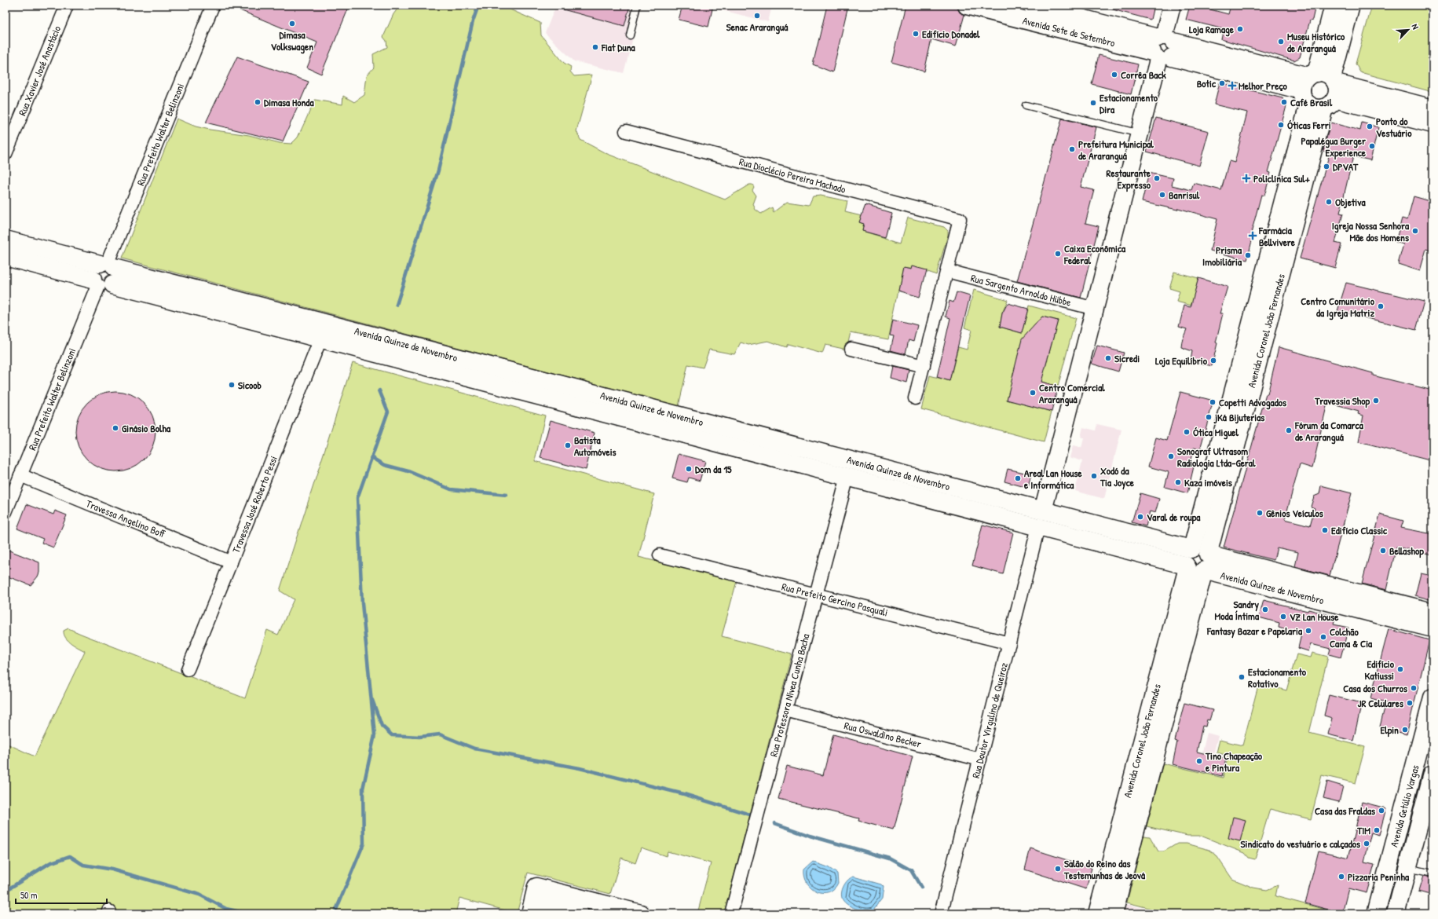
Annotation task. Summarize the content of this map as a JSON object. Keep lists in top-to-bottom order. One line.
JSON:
{"streets":{"street":["Avenida Sete de Setembro","Rua Xavier José Anastácio","Rua Prefeito Walter Belinzoni","Rua Dioclécio Pereira Machado","Rua Sargento Arnoldo Hübbe","Avenida Coronel João Fernandes","Avenida Quinze de Novembro","Travessa José Roberto Pessi","Travessa Angelino Boff","Rua Prefeito Gercino Pasquali","Rua Professora Nívea Cunha Bacha","Rua Doutor Virgulino de Queiroz","Rua Oswaldino Becker","Avenida Getúlio Vargas"]},"crossings":[["Avenida Sete de Setembro","Avenida Coronel João Fernandes"],["Rua Prefeito Walter Belinzoni","Avenida Quinze de Novembro"],["Rua Prefeito Walter Belinzoni","Travessa Angelino Boff"],["Rua Dioclécio Pereira Machado","Rua Sargento Arnoldo Hübbe"],["Avenida Coronel João Fernandes","Avenida Quinze de Novembro"],["Avenida Quinze de Novembro","Travessa José Roberto Pessi"],["Avenida Quinze de Novembro","Rua Professora Nívea Cunha Bacha"],["Avenida Quinze de Novembro","Rua Doutor Virgulino de Queiroz"],["Travessa José Roberto Pessi","Travessa Angelino Boff"],["Rua Prefeito Gercino Pasquali","Rua Professora Nívea Cunha Bacha"],["Rua Prefeito Gercino Pasquali","Rua Doutor Virgulino de Queiroz"],["Rua Professora Nívea Cunha Bacha","Rua Oswaldino Becker"],["Rua Doutor Virgulino de Queiroz","Rua Oswaldino Becker"]],"places":{"other":["Senac Araranguá","Dimasa Volkswagen","Loja Ramage","Edifício Donadel","Museu Histórico de Araranguá","Fiat Duna","Corrêa Back","Botic","Dimasa Honda","Café Brasil","Estacionamento Dira","Óticas Ferri","Ponto do Vestuário","Papalégua Burger Experience","Prefeitura Municipal de Araranguá","DPVAT","Restaurante Expresso","Banrisul","Objetiva","Igreja Nossa Senhora Mãe dos Homens","Caixa Econômica Federal","Prisma Imobiliária","Centro Comunitário da Igreja Matriz","Sicredi","Loja Equilíbrio","Sicoob","Centro Comercial Araranguá","Travessia Shop","Copetti Advogados","jKá Bijuterias","Ginásio Bolha","Fórum da Comarca de Araranguá","Ótica Miguel","Batista Automóveis","Sonograf Ultrasom Radiologia Ltda-Geral","Dom da 15","Xodó da Tia Joyce","Areal Lan House e Informática","Kaza imóveis","Gênios Veículos","Varal de roupa","Edifício Classic","Bellashop","Sandry Moda Íntima","VZ Lan House","Fantasy Bazar e Papelaria","Colchão Cama & Cia","Edifício Katiussi","Estacionamento Rotativo","Casa dos Churros","JR Celulares","Elpin","Tino Chapeação e Pintura","Casa das Fraldas","TIM","Sindicato do vestuário e calçados","Salão do Reino das Testemunhas de Jeová","Pizzaria Peninha"],"health":["Melhor Preço","Policlínica Sul+","Farmácia Bellvivere"]},"scale_bar":"50 m","north":"top right"}
